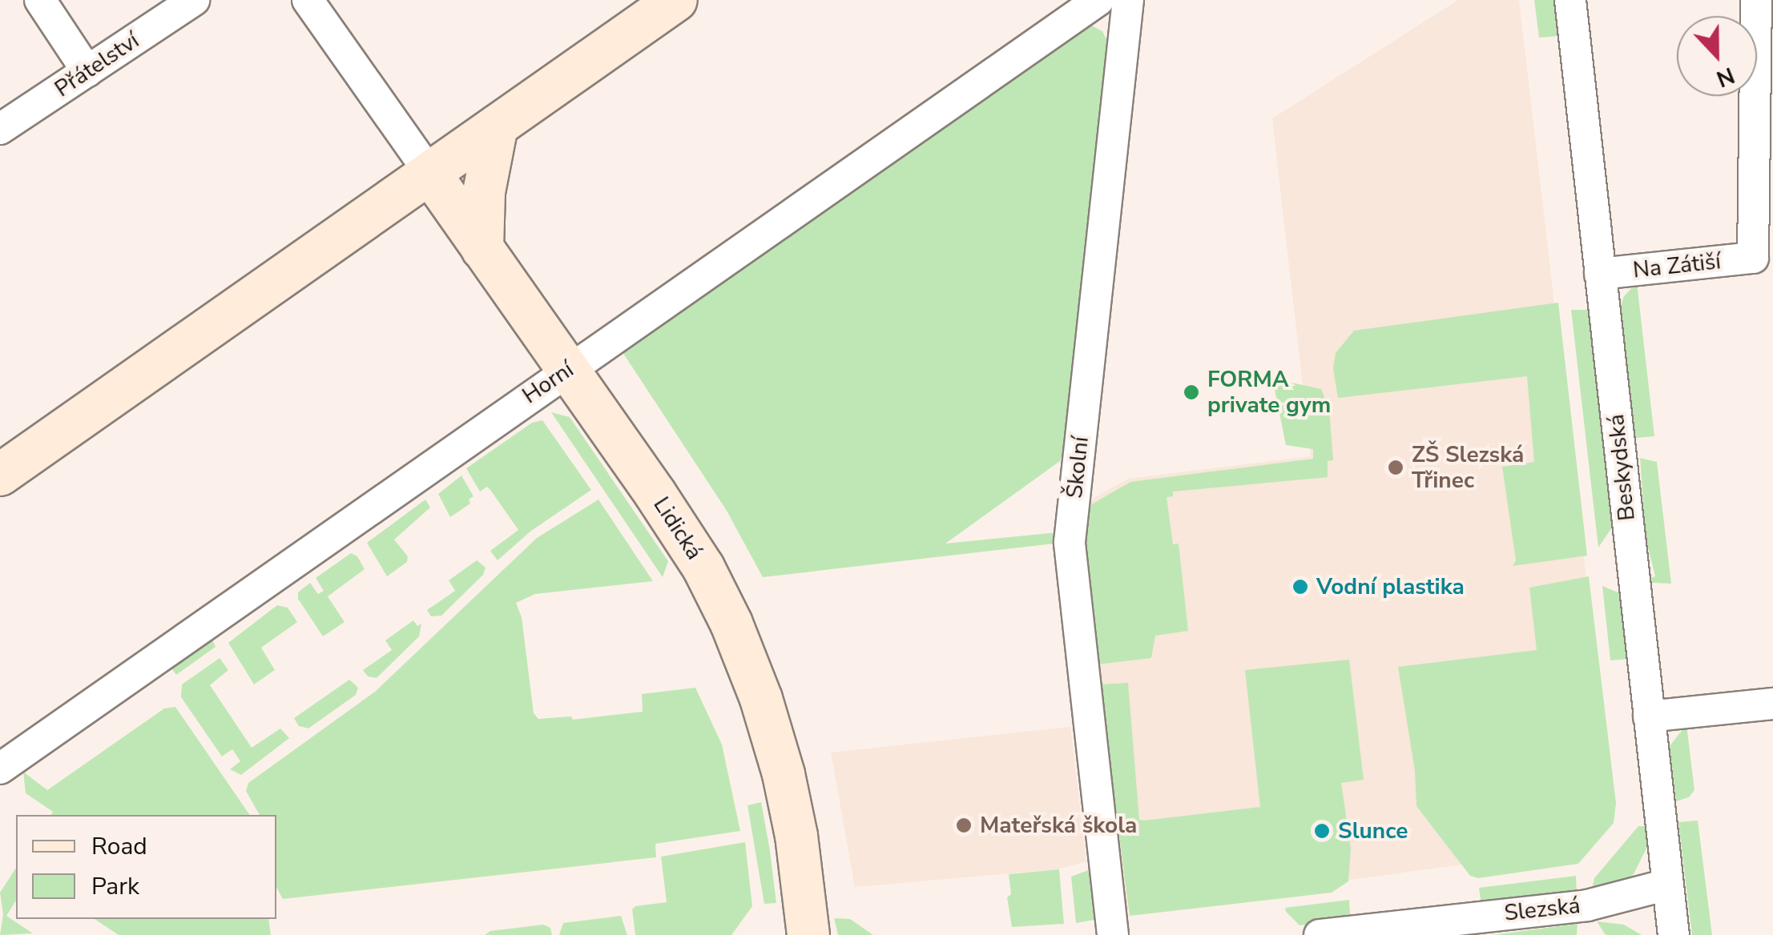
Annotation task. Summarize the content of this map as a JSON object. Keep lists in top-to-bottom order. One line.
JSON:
{"streets":{"street":["Přátelství","Na Zátiší","Horní","Školní","Beskydská","Lidická","Slezská"]},"crossings":[["Na Zátiší","Beskydská"],["Horní","Lidická"],["Beskydská","Slezská"]],"places":["FORMA private gym","ZŠ Slezská Třinec","Vodní plastika","Mateřská škola","Slunce"],"legend":["Road","Park"],"north":"bottom"}
